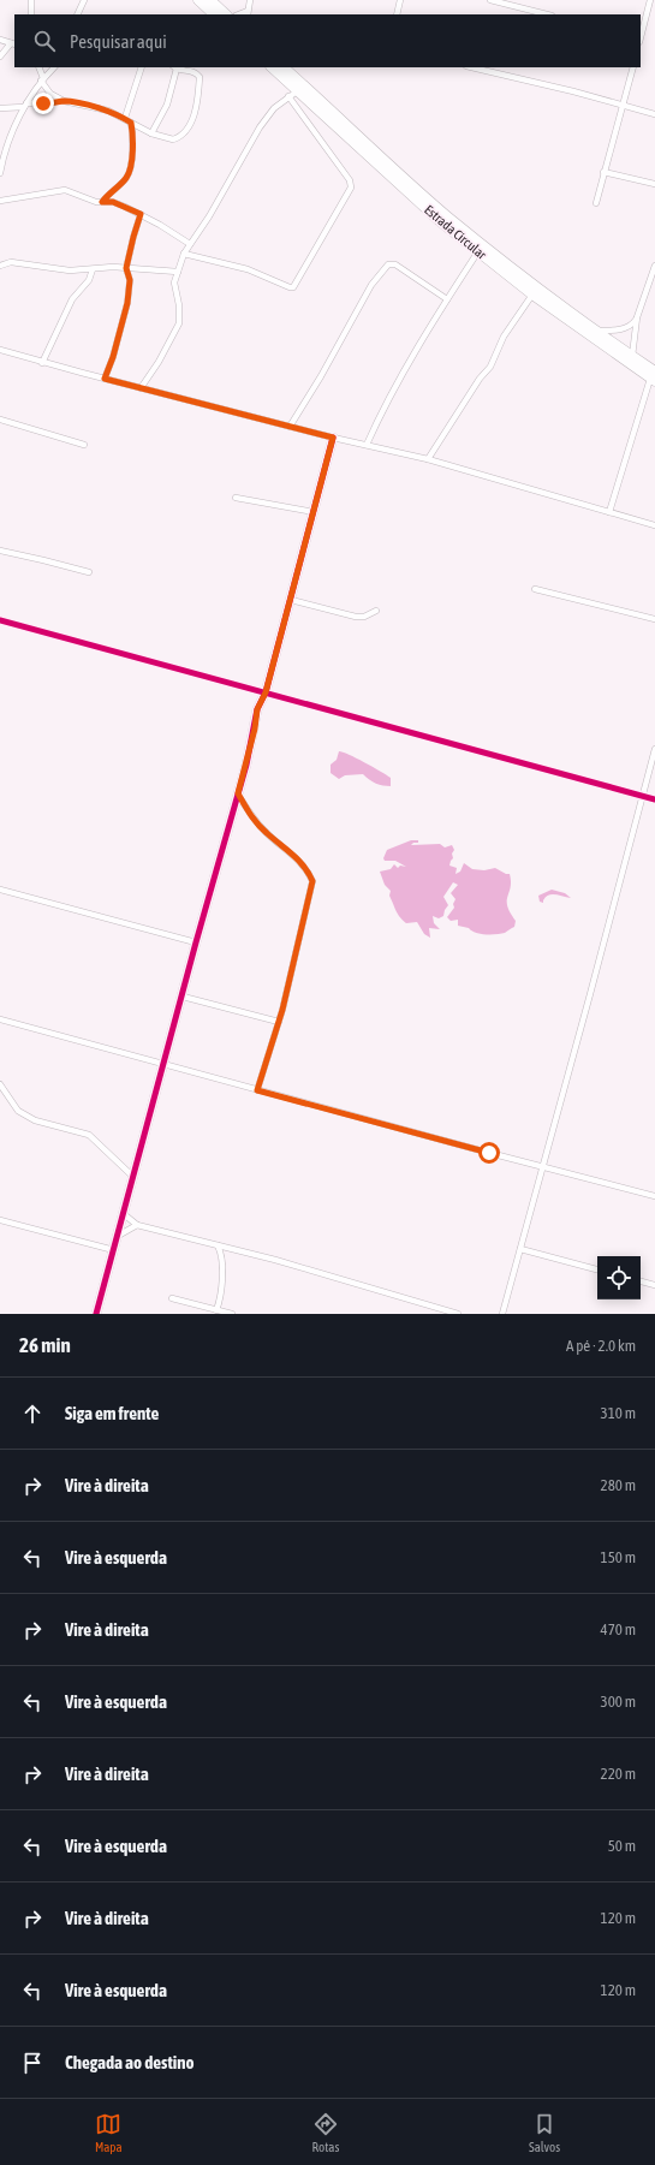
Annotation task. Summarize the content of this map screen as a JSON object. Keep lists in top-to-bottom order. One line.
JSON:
{"streets":{"main road":["Estrada Circular"]},"page":{"search":"Pesquisar aqui","heading":["26 min","A pé · 2.0 km"],"list":[["Siga em frente","310 m"],["Vire à direita","280 m"],["Vire à esquerda","150 m"],["Vire à direita","470 m"],["Vire à esquerda","300 m"],["Vire à direita","220 m"],["Vire à esquerda","50 m"],["Vire à direita","120 m"],["Vire à esquerda","120 m"],"Chegada ao destino"],"nav":["Mapa","Rotas","Salvos"]}}
